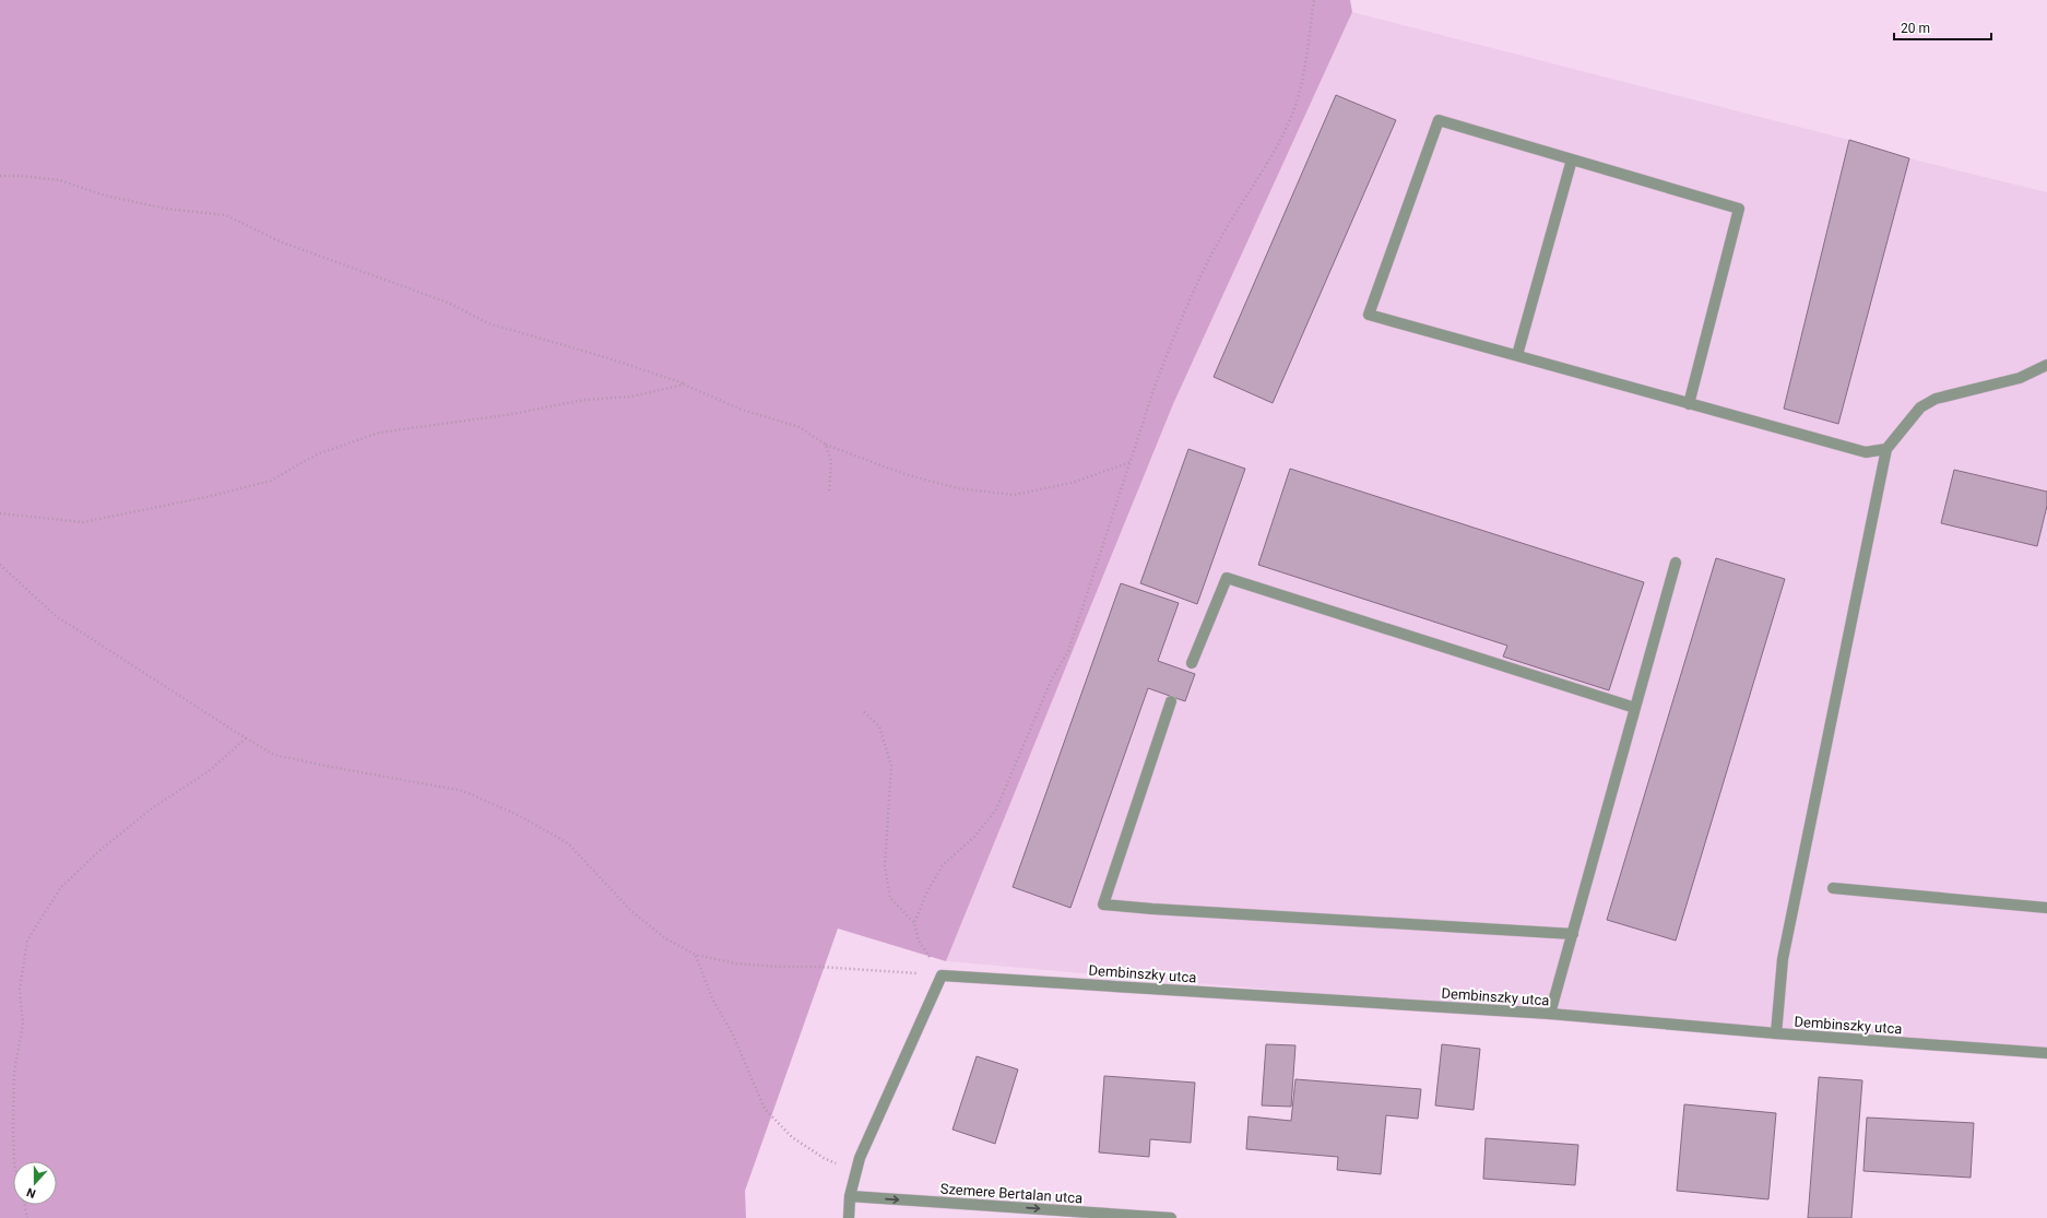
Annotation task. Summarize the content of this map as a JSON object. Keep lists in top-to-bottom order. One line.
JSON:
{"streets":{"street":["Dembinszky utca","Szemere Bertalan utca"]},"one_way":["Szemere Bertalan utca"],"scale_bar":"20 m","north":"bottom"}
